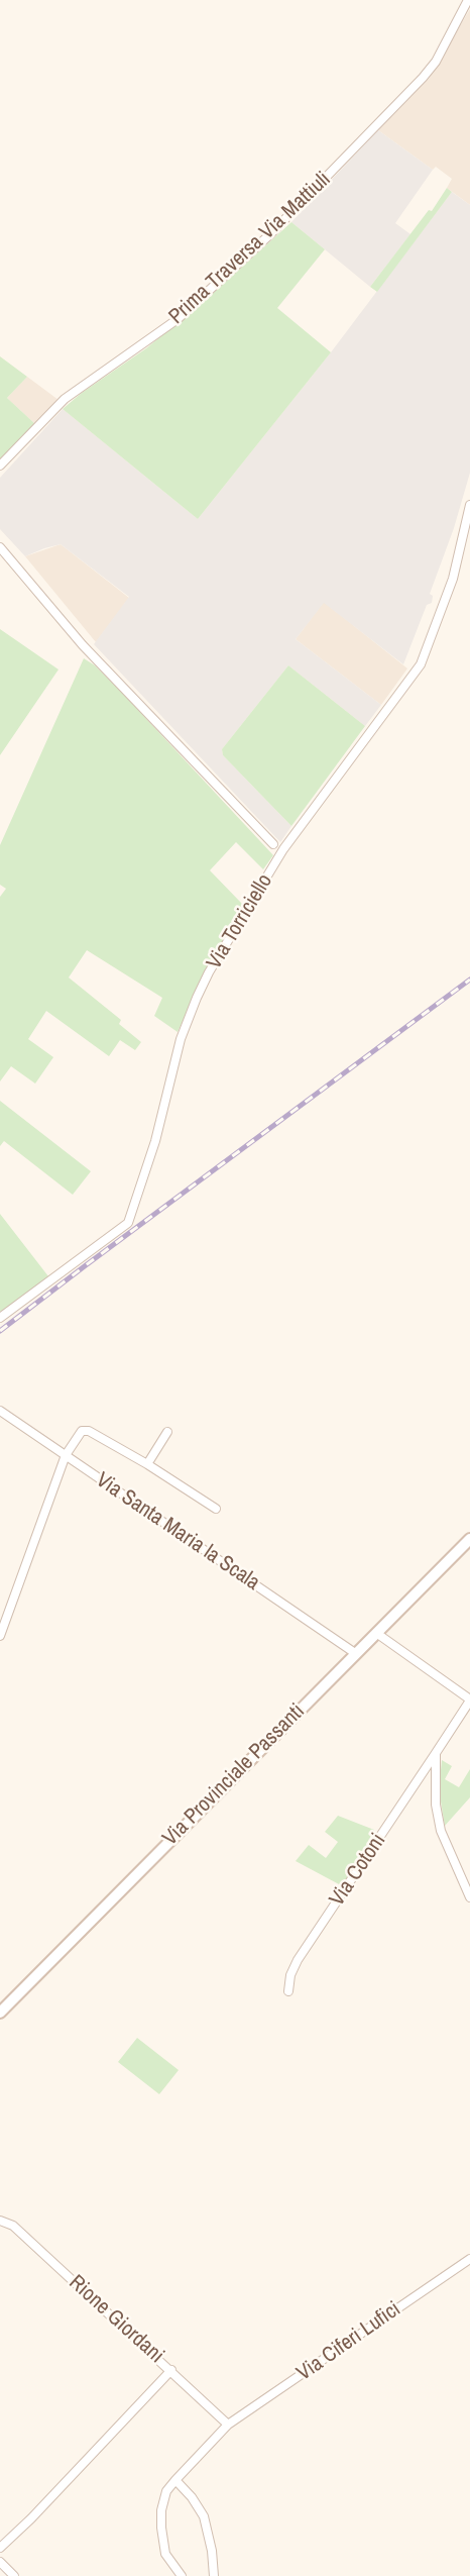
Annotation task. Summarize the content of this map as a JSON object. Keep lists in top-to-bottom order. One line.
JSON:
{"streets":{"main road":["Via Provinciale Passanti"],"street":["Prima Traversa Via Mattiuli","Via Torriciello","Via Santa Maria la Scala","Via Cotoni","Rione Giordani","Via Ciferi Lufici"]},"crossings":[["Via Santa Maria la Scala","Via Provinciale Passanti"],["Rione Giordani","Via Ciferi Lufici"]]}
